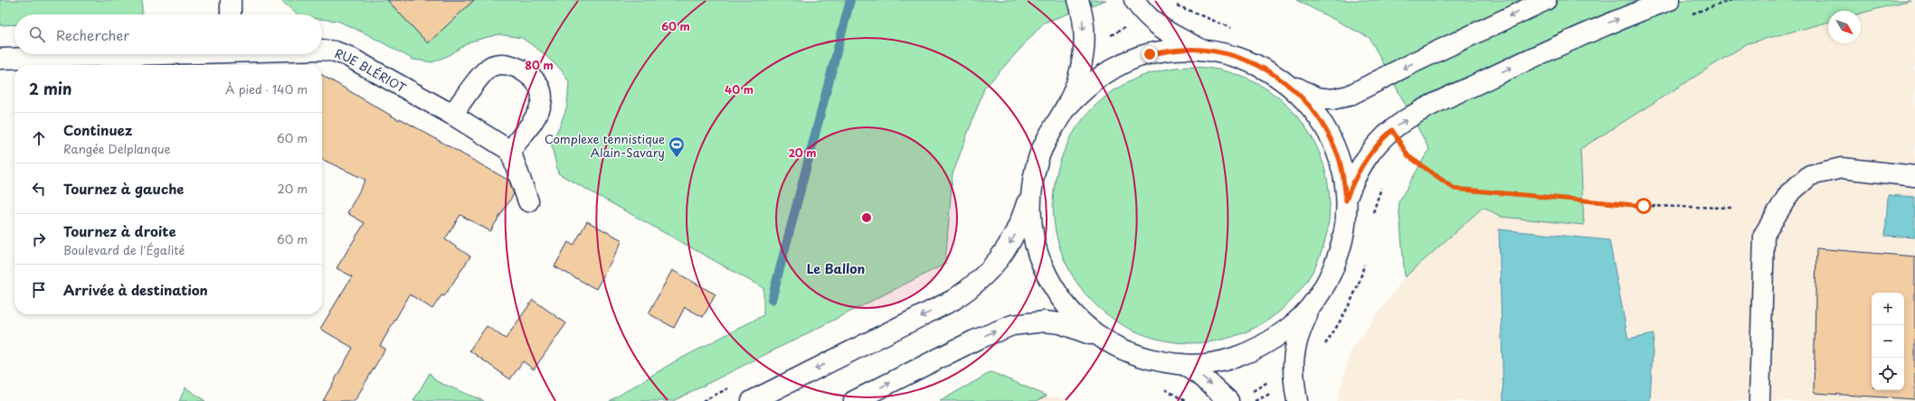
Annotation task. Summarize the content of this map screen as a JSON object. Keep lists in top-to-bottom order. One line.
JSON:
{"streets":{"main road":["RUE BLÉRIOT"]},"districts":["Le Ballon"],"places":{"sports":["Complexe tennistique Alain-Savary"]},"north":"bottom right","page":{"search":"Rechercher","heading":["2 min","À pied · 140 m"],"list":[["Continuez","Rangée Delplanque","60 m"],["Tournez à gauche","20 m"],["Tournez à droite","Boulevard de l'Égalité","60 m"],"Arrivée à destination"],"map_buttons":["+","−"]},"rings":["60 m","80 m","40 m","20 m"]}
